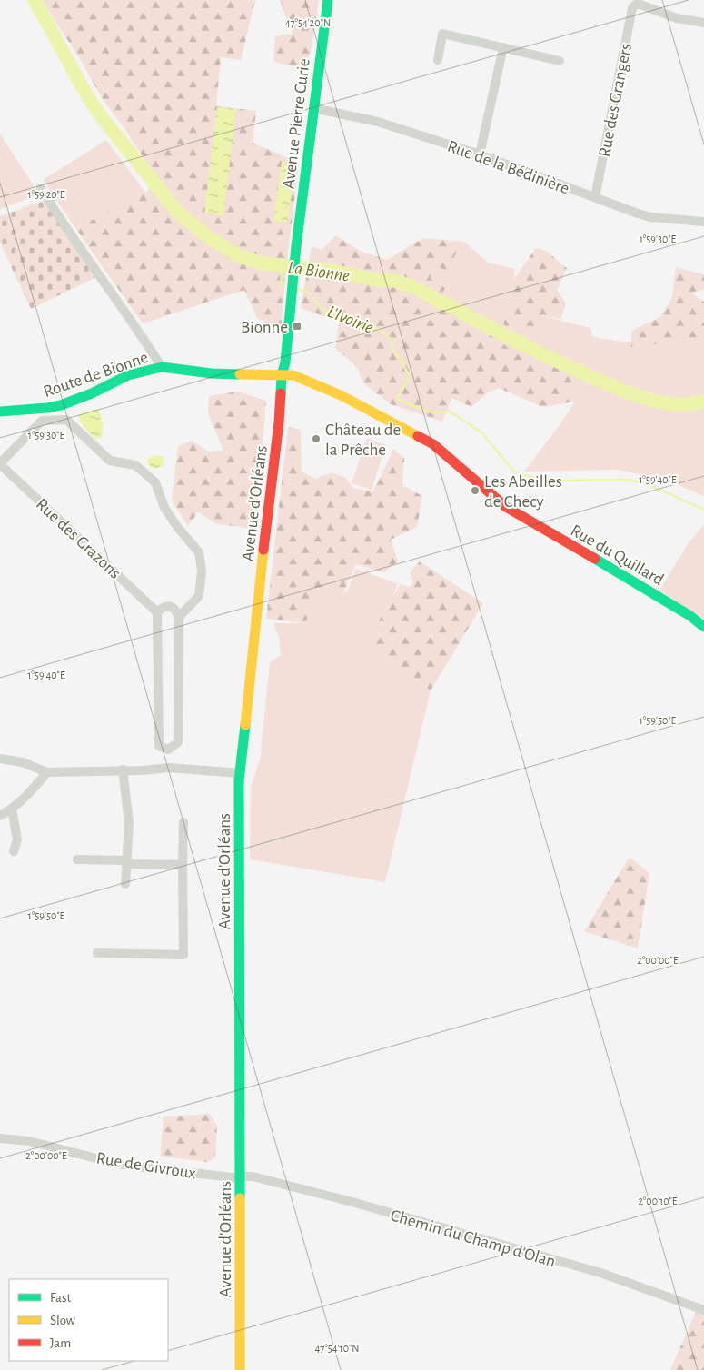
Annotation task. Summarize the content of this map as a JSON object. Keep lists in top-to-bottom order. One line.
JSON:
{"streets":{"main road":["Avenue Pierre Curie","Route de Bionne","Avenue d'Orléans","Rue du Quillard"],"street":["Rue des Grangers","Rue de la Bédinière","Rue des Grazons","Rue de Givroux","Chemin du Champ d'Olan"]},"crossings":[["Rue des Grangers","Rue de la Bédinière"],["Avenue Pierre Curie","Rue de la Bédinière"],["Avenue Pierre Curie","Avenue d'Orléans"],["Route de Bionne","Avenue d'Orléans"],["Route de Bionne","Rue du Quillard"],["Avenue d'Orléans","Rue du Quillard"],["Avenue d'Orléans","Rue de Givroux"],["Avenue d'Orléans","Chemin du Champ d'Olan"],["Rue de Givroux","Chemin du Champ d'Olan"]],"water":["La Bionne","L'Ivoirie"],"places":{"transit":["Bionne"],"other":["Château de la Prêche","Les Abeilles de Checy"]},"legend":["Fast","Slow","Jam"],"coordinates":["47°54'20\"N","1°59'20\"E","1°59'30\"E","1°59'40\"E","1°59'50\"E","2°00'00\"E","2°00'10\"E","47°54'10\"N"]}
